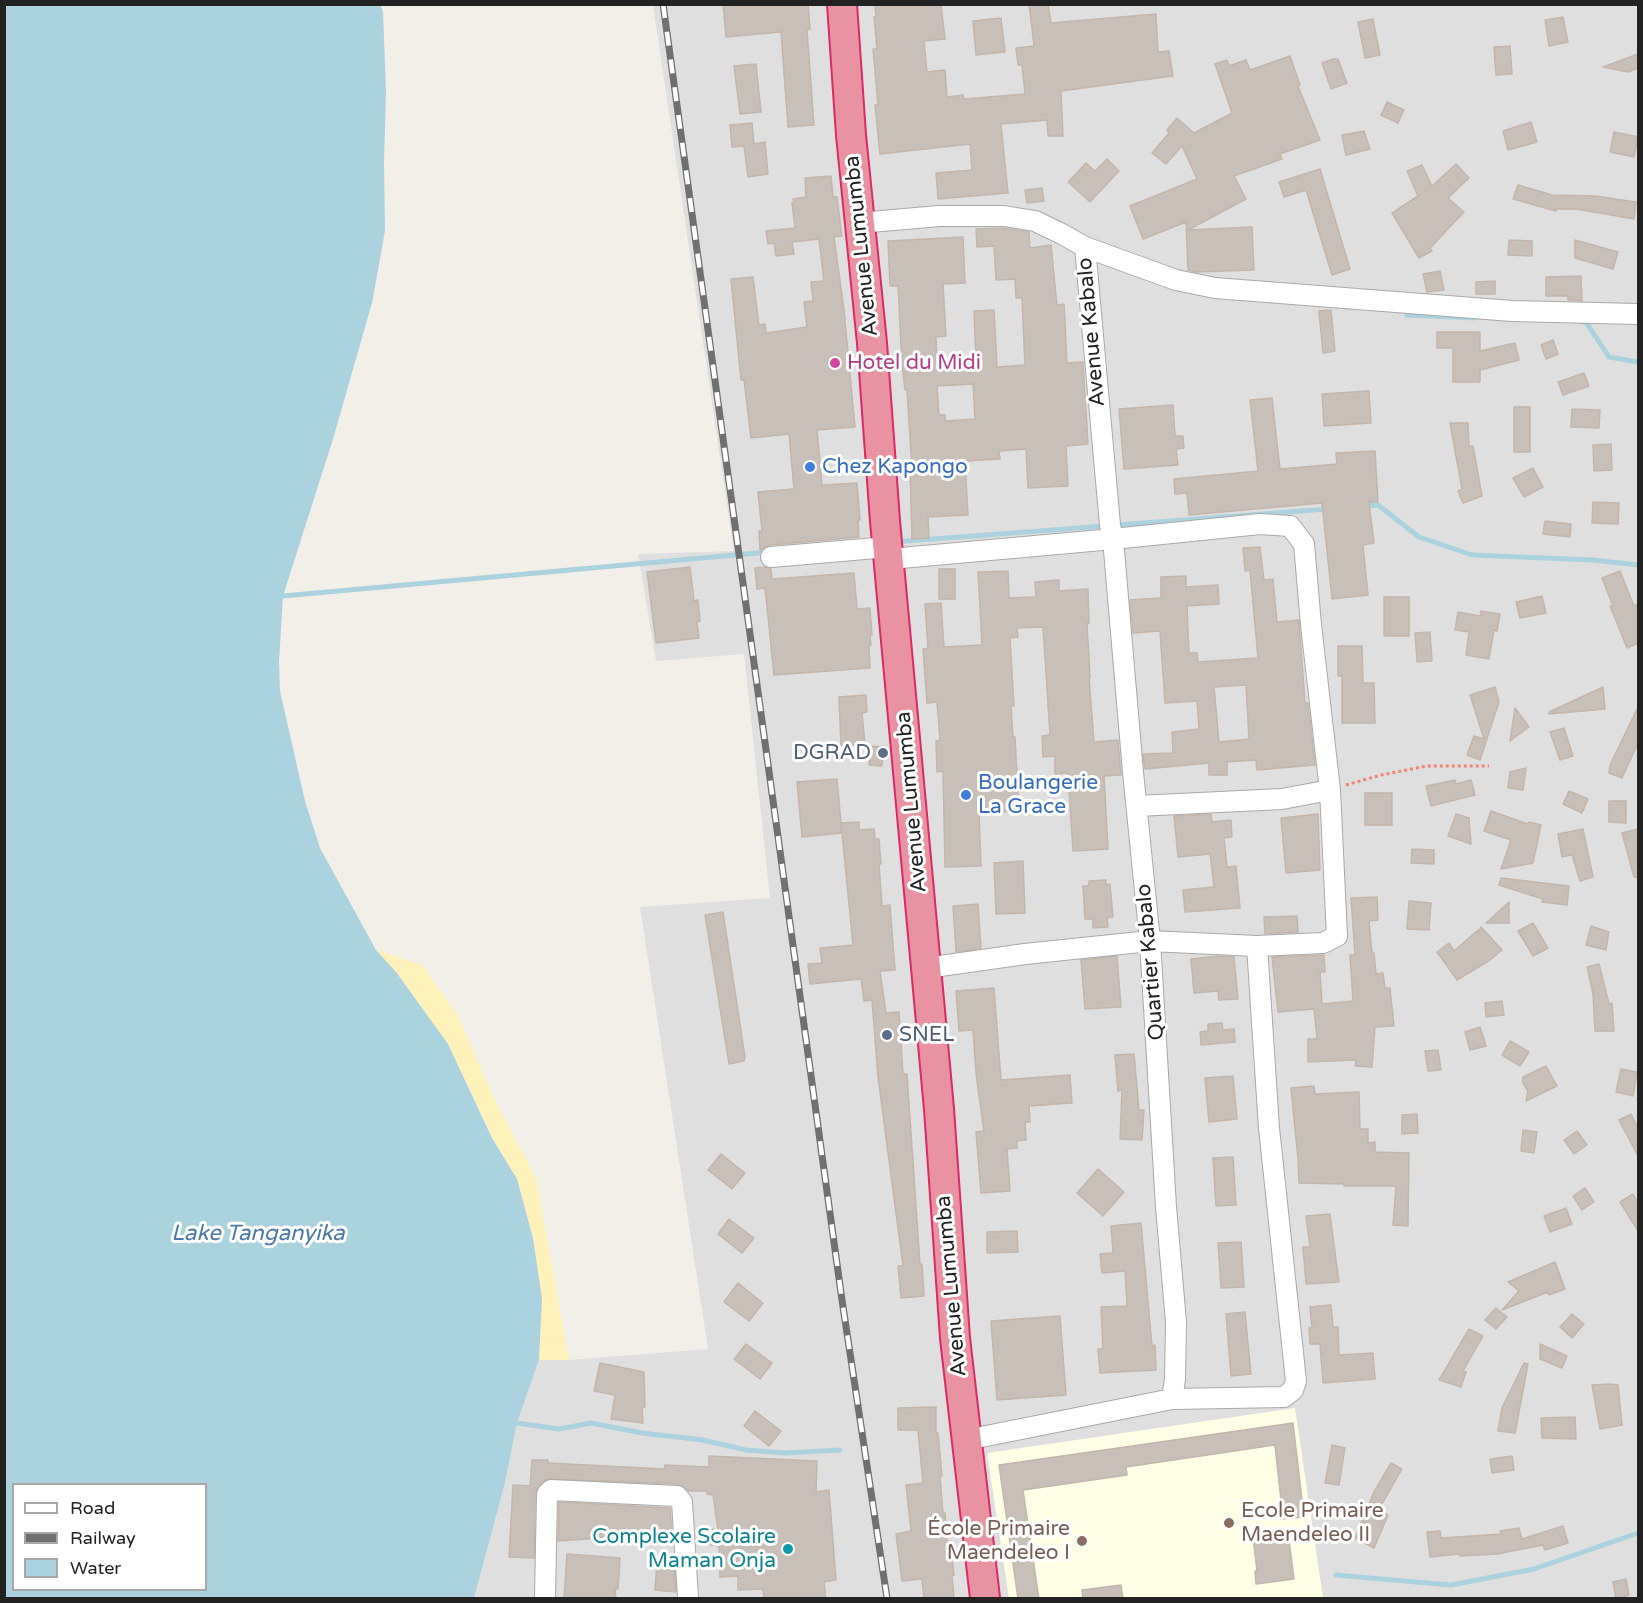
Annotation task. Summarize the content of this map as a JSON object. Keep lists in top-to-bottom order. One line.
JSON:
{"streets":{"highway":["Avenue Lumumba"],"street":["Avenue Kabalo","Quartier Kabalo"]},"crossings":[["Avenue Lumumba","Avenue Kabalo"],["Avenue Kabalo","Quartier Kabalo"]],"water":["Lake Tanganyika"],"places":["Hotel du Midi","Chez Kapongo","DGRAD","Boulangerie La Grace","SNEL","Ecole Primaire Maendeleo II","École Primaire Maendeleo I","Complexe Scolaire Maman Onja"],"legend":["Road","Railway","Water"]}
